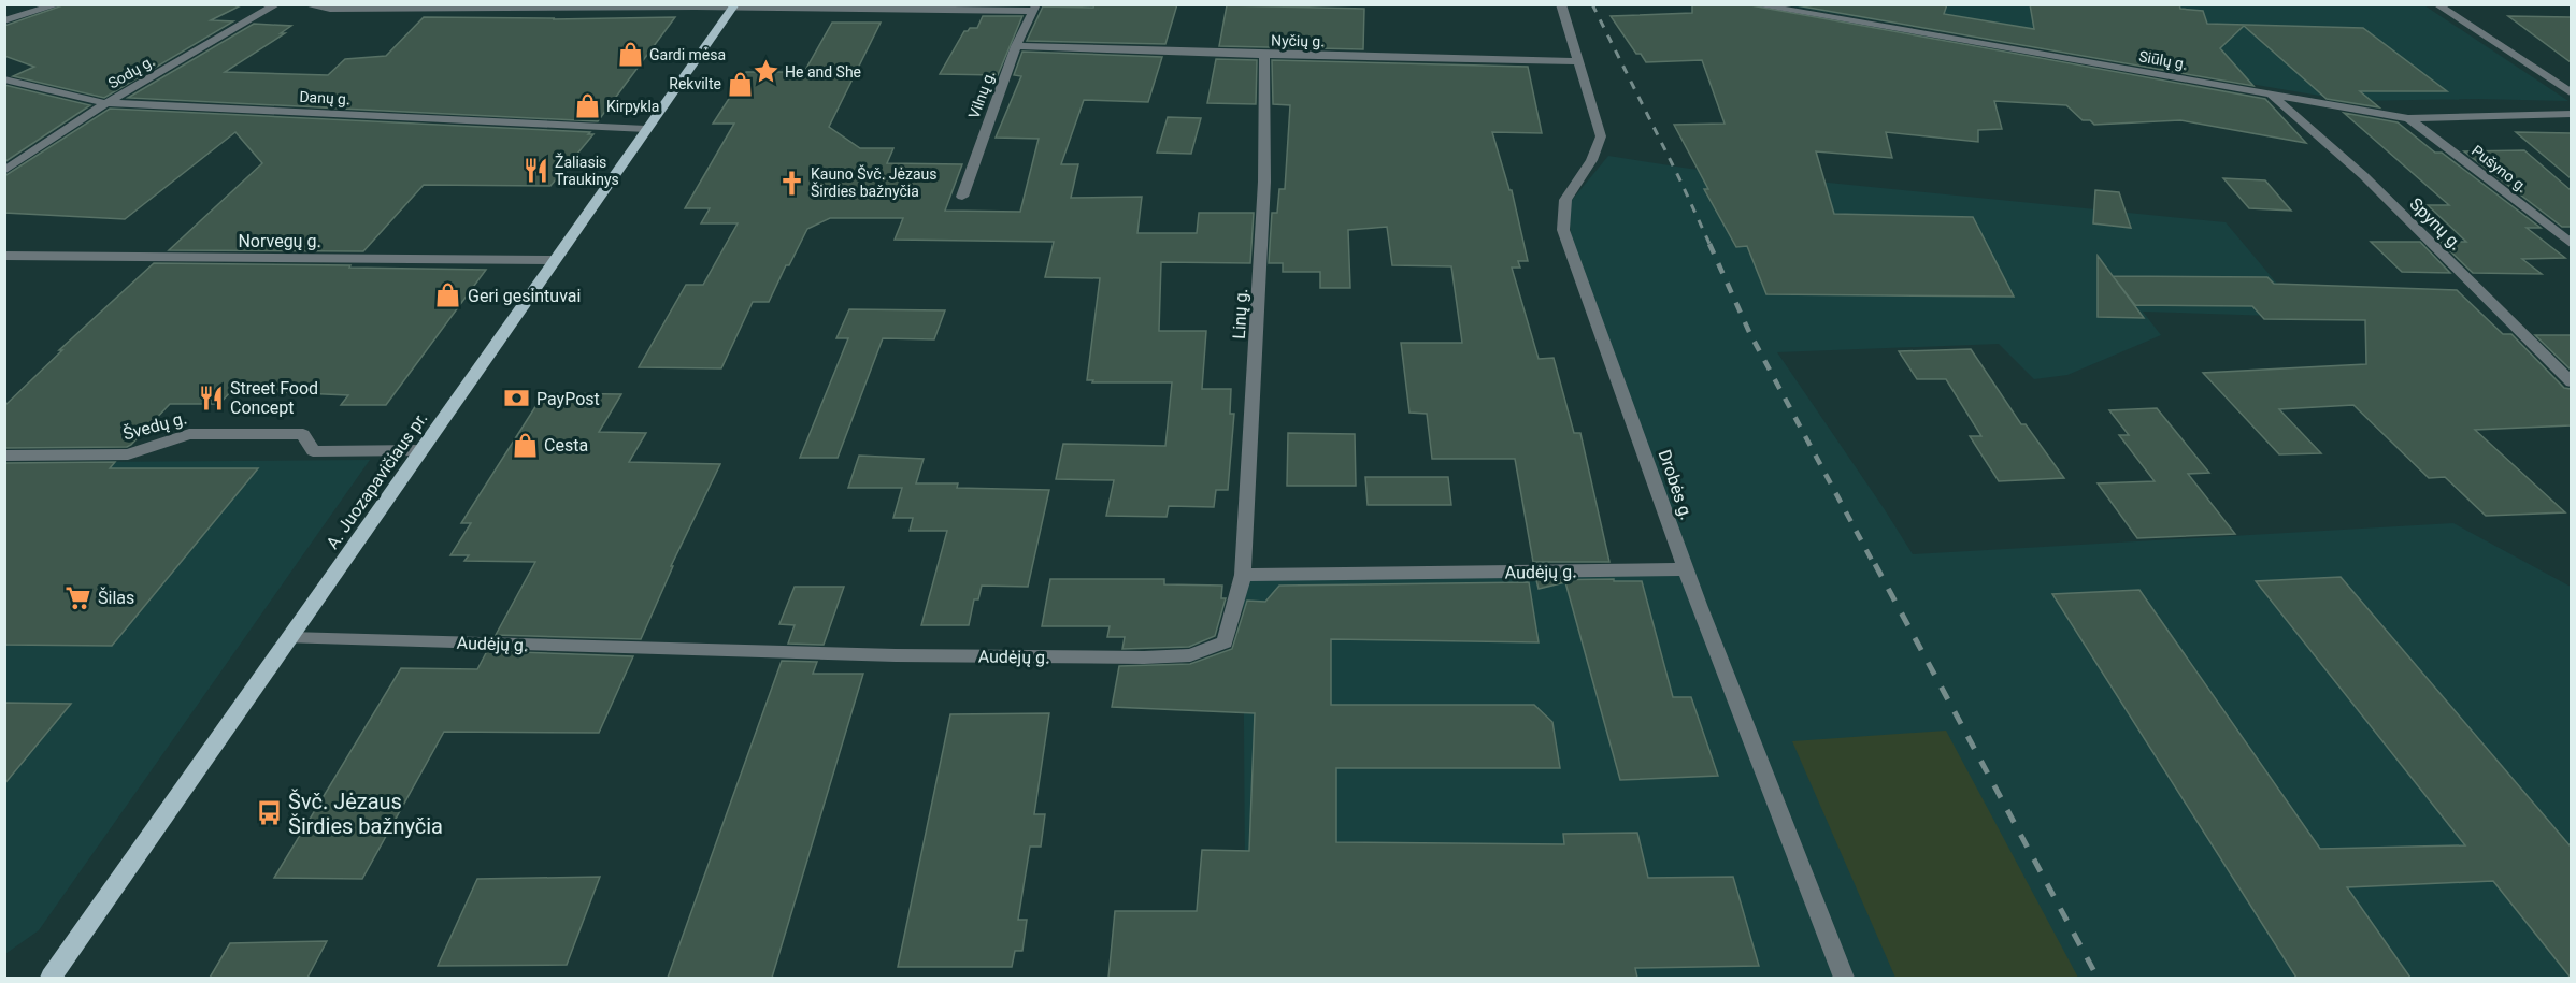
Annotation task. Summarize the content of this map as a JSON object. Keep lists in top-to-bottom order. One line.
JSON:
{"streets":{"main road":["A. Juozapavičiaus pr."],"street":["Nyčių g.","Siūlų g.","Sodų g.","Vilnų g.","Danų g.","Pušyno g.","Spynų g.","Norvegų g.","Linų g.","Švedų g.","Drobės g.","Audėjų g."]},"crossings":[["Nyčių g.","Vilnų g."],["Nyčių g.","Linų g."],["Nyčių g.","Drobės g."],["Siūlų g.","Pušyno g."],["Siūlų g.","Spynų g."],["Sodų g.","Danų g."],["Danų g.","A. Juozapavičiaus pr."],["Norvegų g.","A. Juozapavičiaus pr."],["Linų g.","Audėjų g."],["Švedų g.","A. Juozapavičiaus pr."],["A. Juozapavičiaus pr.","Audėjų g."],["Drobės g.","Audėjų g."]],"places":{"shop":["Gardi mėsa","Rekvilte","Kirpykla","Geri gesintuvai","Cesta"],"place":["He and She"],"restaurant":["Žaliasis Traukinys","Street Food Concept"],"church":["Kauno Švč. Jėzaus Širdies bažnyčia"],"bank":["PayPost"],"supermarket":["Šilas"],"bus stop":["Švč. Jėzaus Širdies bažnyčia"]}}
